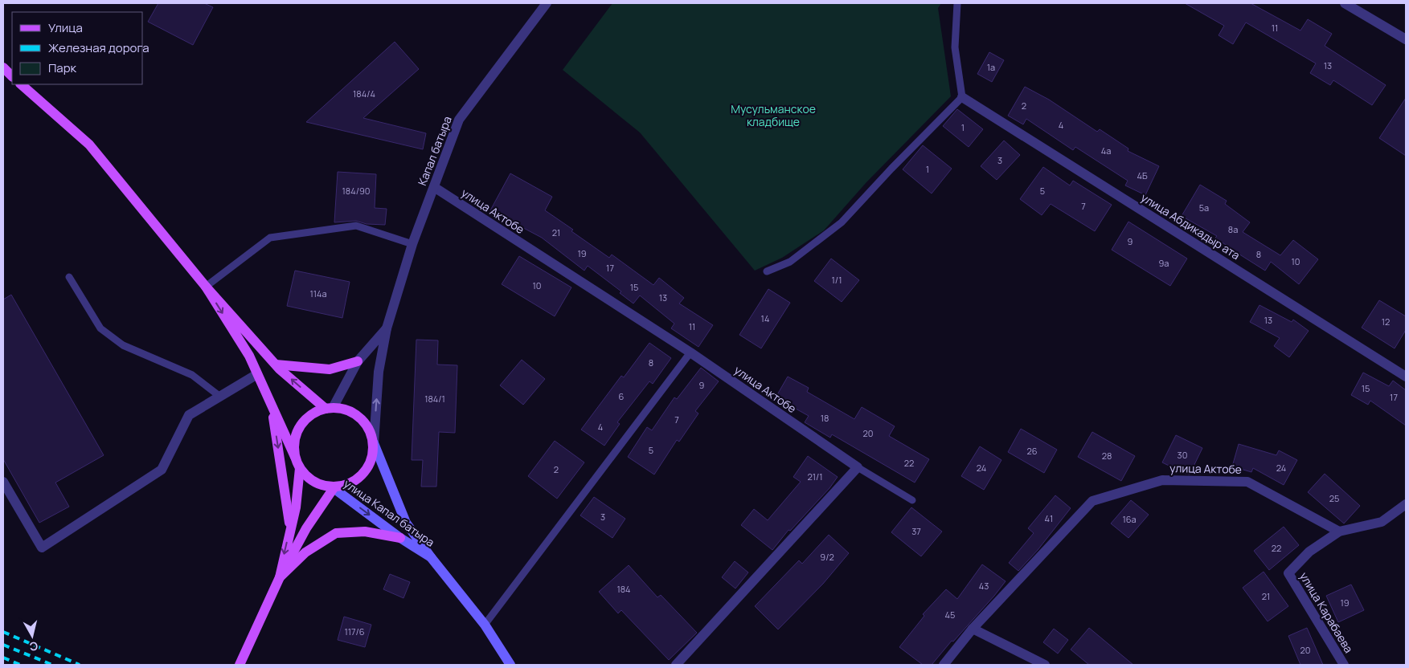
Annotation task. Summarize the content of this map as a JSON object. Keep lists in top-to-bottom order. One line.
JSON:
{"streets":{"main road":["улица Капал батыра"],"street":["Капал батыра","улица Актобе","улица Абдикадыр ата","улица Карабаева"]},"crossings":[["Капал батыра","улица Актобе"],["Капал батыра","улица Капал батыра"],["улица Актобе","улица Карабаева"]],"parks":["Мусульманское кладбище"],"house_numbers":["11","13","1а","184/4","2","4","1","4а","3","1","4Б","184/90","5","7","5а","8а","21","9","19","8","10","9а","17","1/1","10","15","114а","13","14","13","12","11","8","9","15","6","17","184/1","18","7","4","20","5","26","30","28","22","24","24","2","21/1","25","3","41","16а","37","22","9/2","43","184","21","19","45","117/6","20"],"legend":["Улица","Железная дорога","Парк"],"north":"bottom"}
